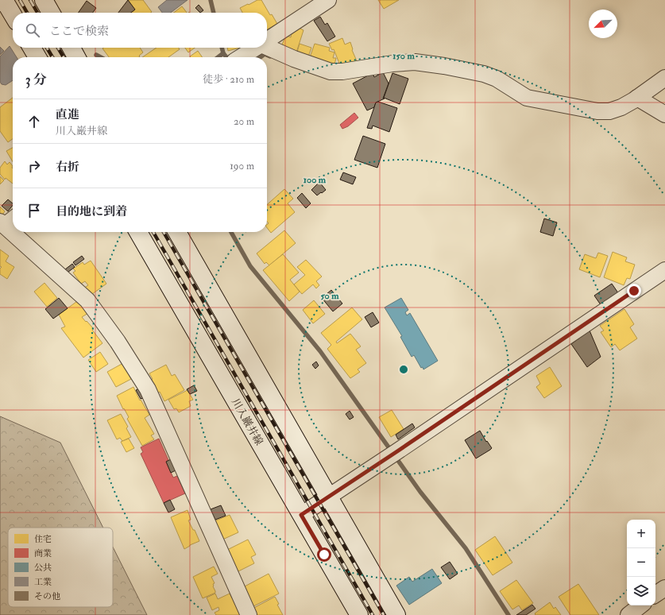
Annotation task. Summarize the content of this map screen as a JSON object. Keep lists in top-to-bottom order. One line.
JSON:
{"streets":{"main road":["川入巌井線"]},"legend":["住宅","商業","公共","工業","その他"],"north":"bottom left","page":{"search":"ここで検索","heading":["3 分","徒歩 · 210 m"],"list":[["直進","川入巌井線","20 m"],["右折","190 m"],"目的地に到着"],"map_buttons":["+","−"]},"rings":["150 m","100 m","50 m"]}
